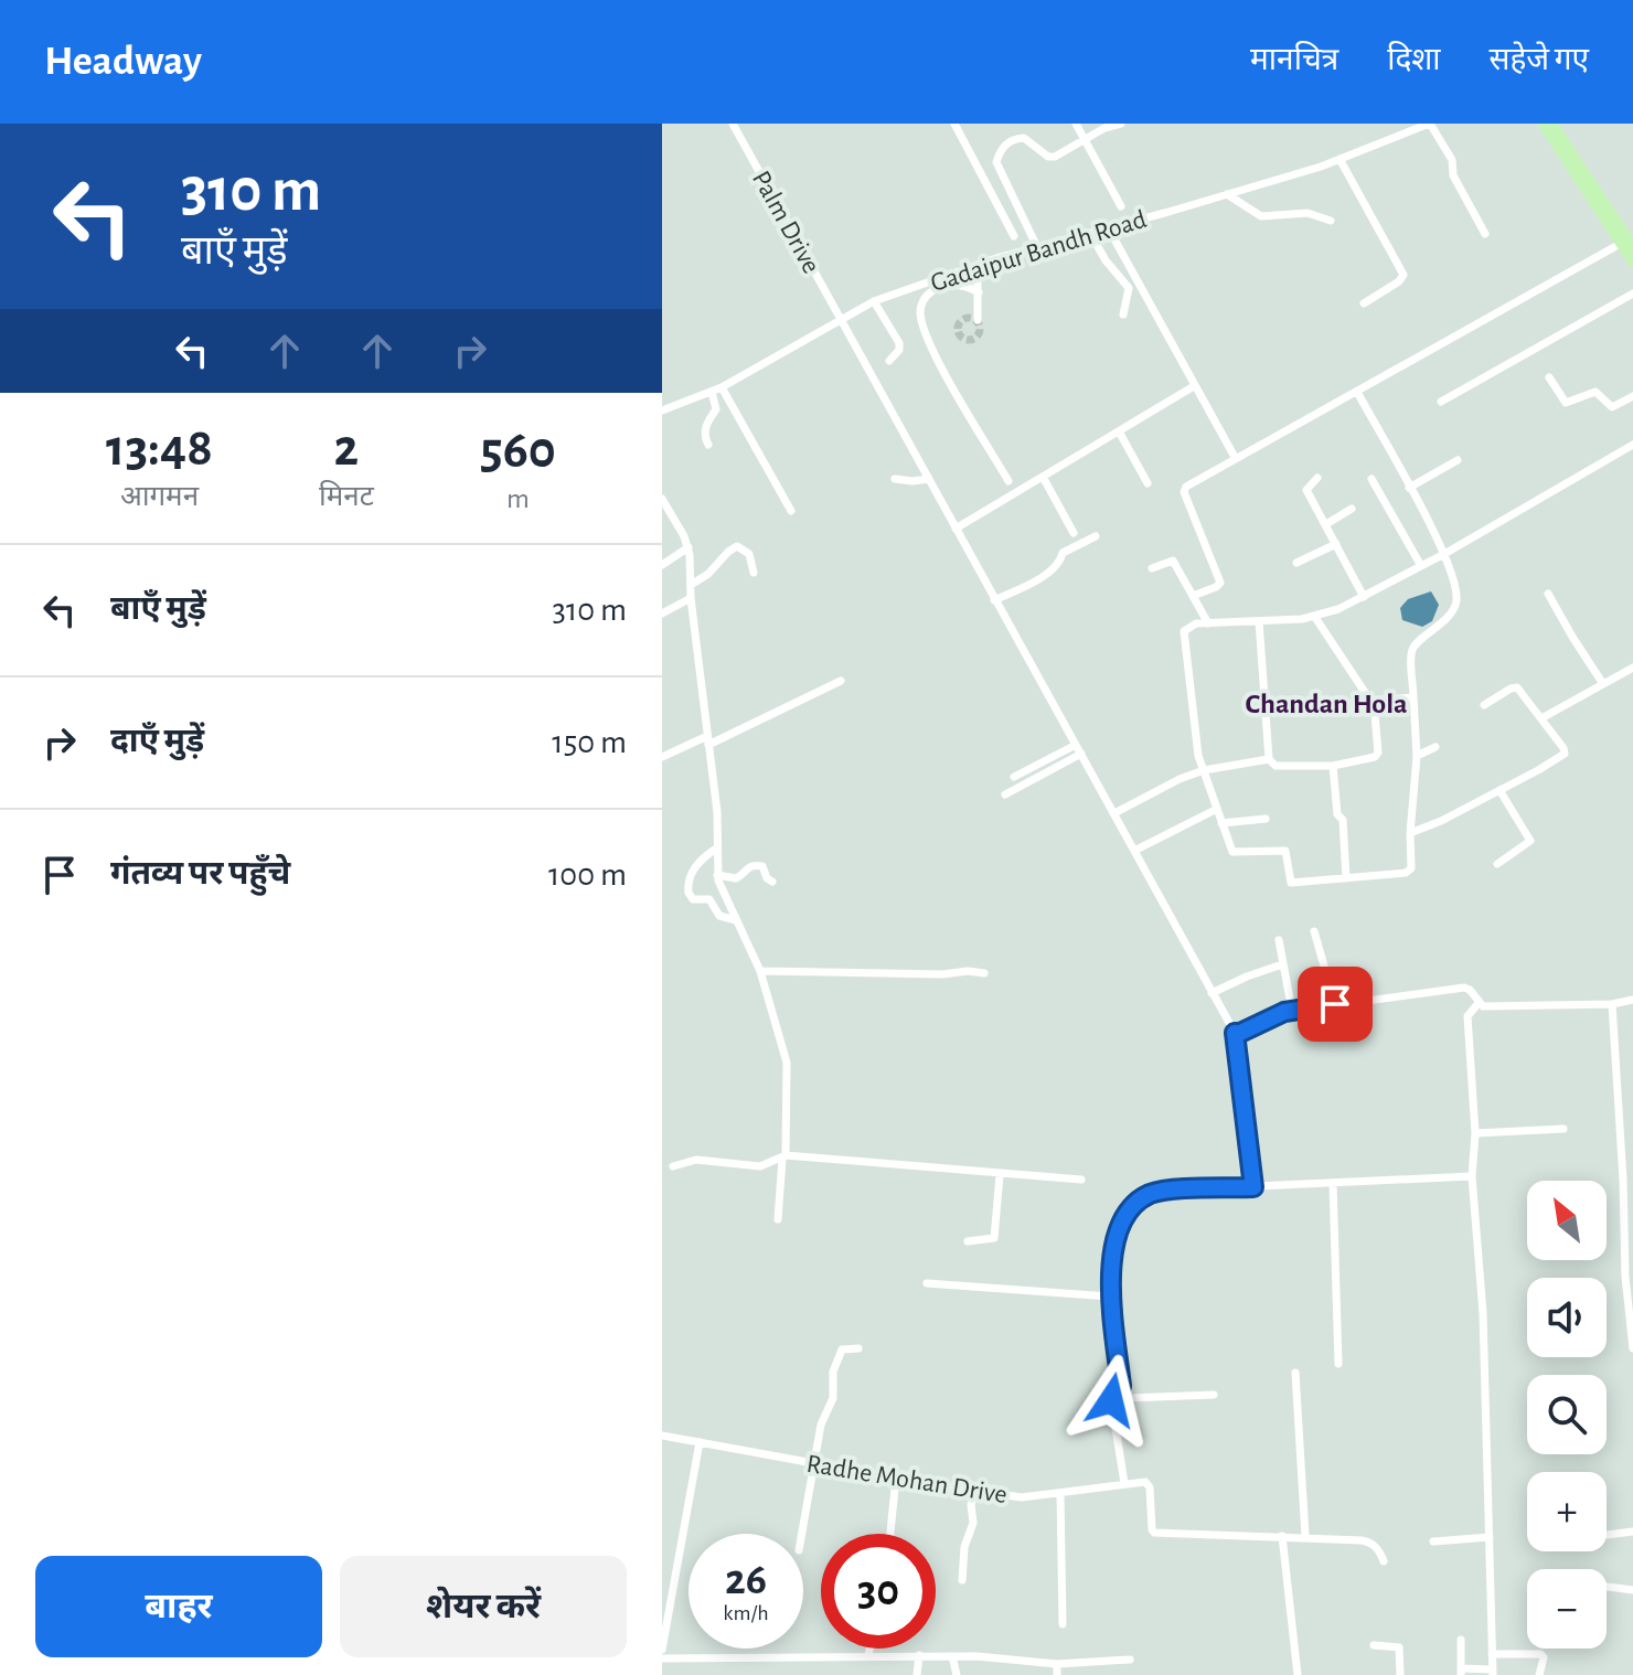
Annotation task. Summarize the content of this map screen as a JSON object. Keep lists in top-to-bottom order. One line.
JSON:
{"streets":{"street":["Palm Drive","Gadaipur Bandh Road","Radhe Mohan Drive"]},"crossings":[["Palm Drive","Gadaipur Bandh Road"]],"districts":["Chandan Hola"],"north":"top left","page":{"header":"Headway","nav":["मानचित्र","दिशा","सहेजे गए"],"turn":["310 m","बाएँ मुड़ें"],"eta":["13:48","आगमन","2","मिनट","560","m"],"list":[{"name":"बाएँ मुड़ें","value":"310 m"},{"name":"दाएँ मुड़ें","value":"150 m"},{"name":"गंतव्य पर पहुँचे","value":"100 m"}],"map_buttons":["+","−"],"speed":"26 km/h","limit":"30","buttons":["बाहर","शेयर करें"]}}
